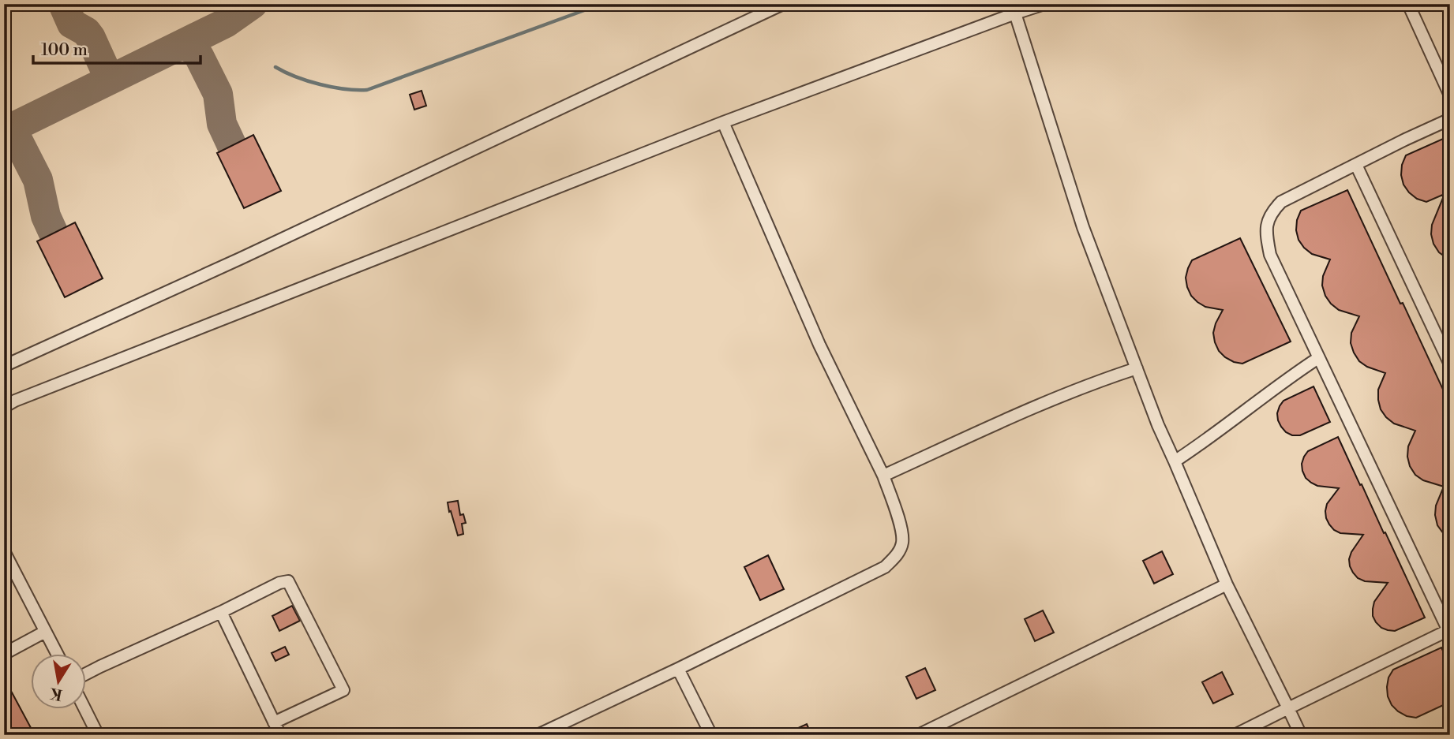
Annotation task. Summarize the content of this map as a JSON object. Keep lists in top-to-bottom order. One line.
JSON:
{"scale_bar":"100 m","north":"bottom"}
